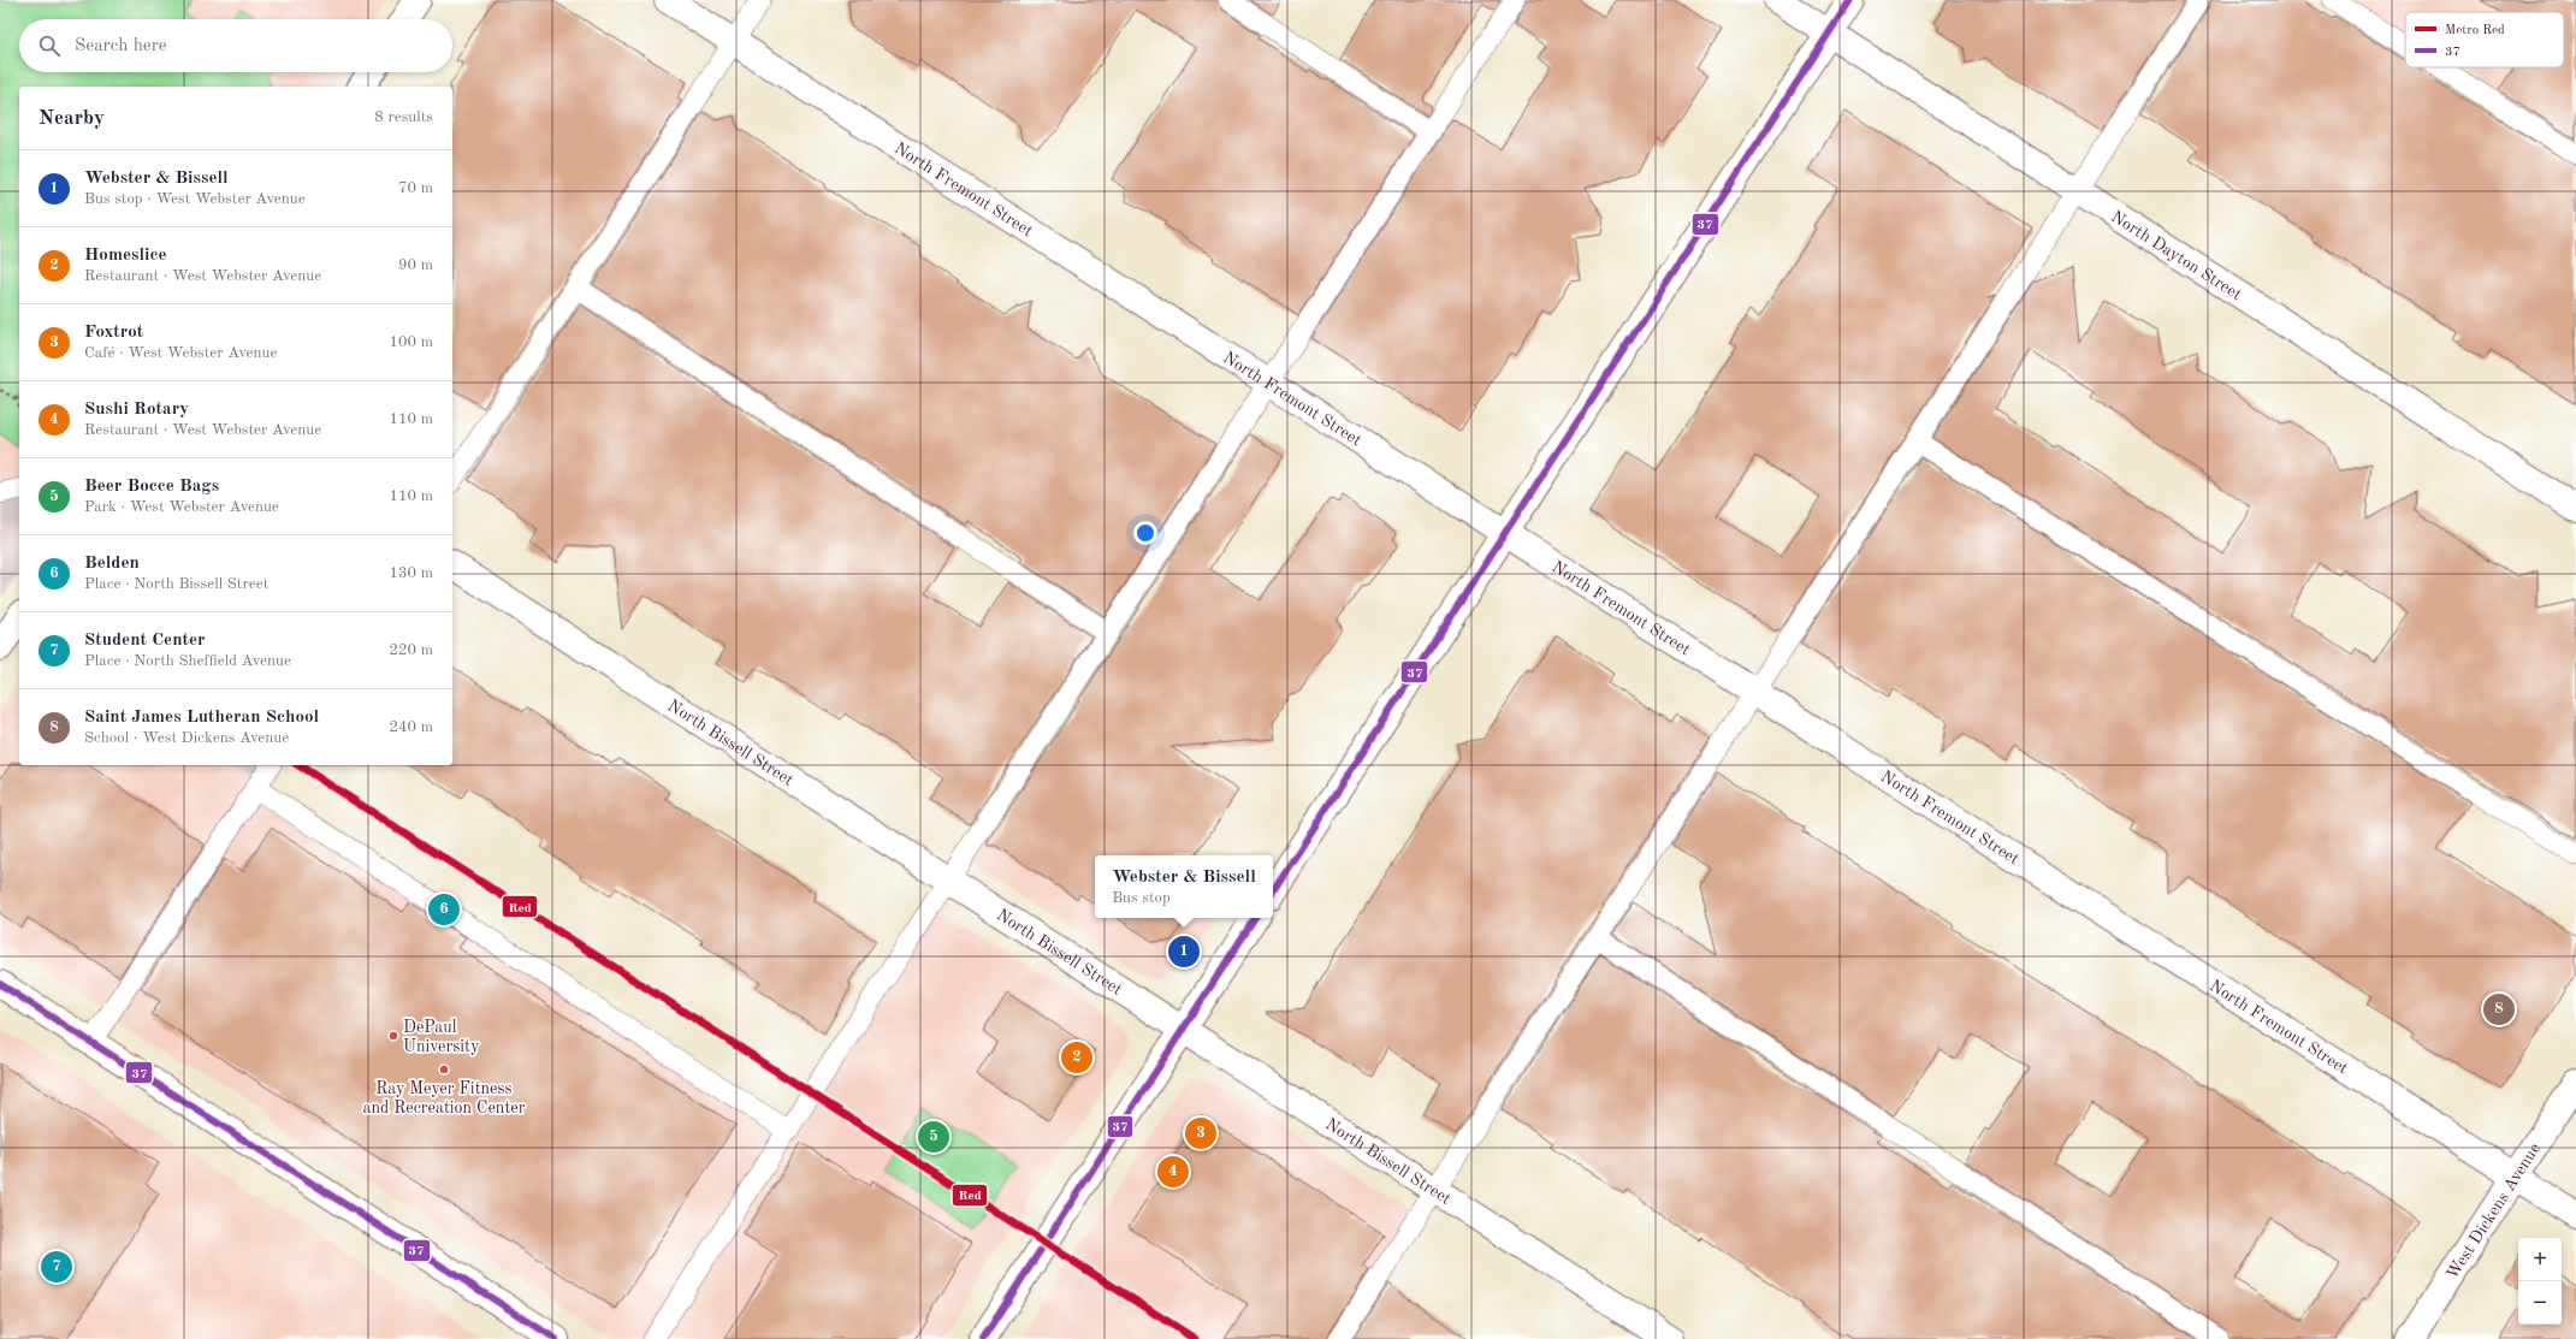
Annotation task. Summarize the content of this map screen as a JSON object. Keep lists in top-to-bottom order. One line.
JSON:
{"streets":{"street":["North Fremont Street","North Dayton Street","North Bissell Street","West Dickens Avenue"]},"crossings":[["North Fremont Street","West Dickens Avenue"]],"places":["DePaul University","Ray Meyer Fitness and Recreation Center"],"lines":["transit line 37","metro line Red"],"legend":["Metro Red","37"],"page":{"search":"Search here","heading":["Nearby","8 results"],"list":[{"mark":"1","name":"Webster & Bissell","note":"Bus stop · West Webster Avenue","value":"70 m"},{"mark":"2","name":"Homeslice","note":"Restaurant · West Webster Avenue","value":"90 m"},{"mark":"3","name":"Foxtrot","note":"Café · West Webster Avenue","value":"100 m"},{"mark":"4","name":"Sushi Rotary","note":"Restaurant · West Webster Avenue","value":"110 m"},{"mark":"5","name":"Beer Bocce Bags","note":"Park · West Webster Avenue","value":"110 m"},{"mark":"6","name":"Belden","note":"Place · North Bissell Street","value":"130 m"},{"mark":"7","name":"Student Center","note":"Place · North Sheffield Avenue","value":"220 m"},{"mark":"8","name":"Saint James Lutheran School","note":"School · West Dickens Avenue","value":"240 m"}],"popup":["Webster & Bissell","Bus stop"],"pins":["6","1","8","2","3","5","4","7"],"map_buttons":["+","−"]}}
